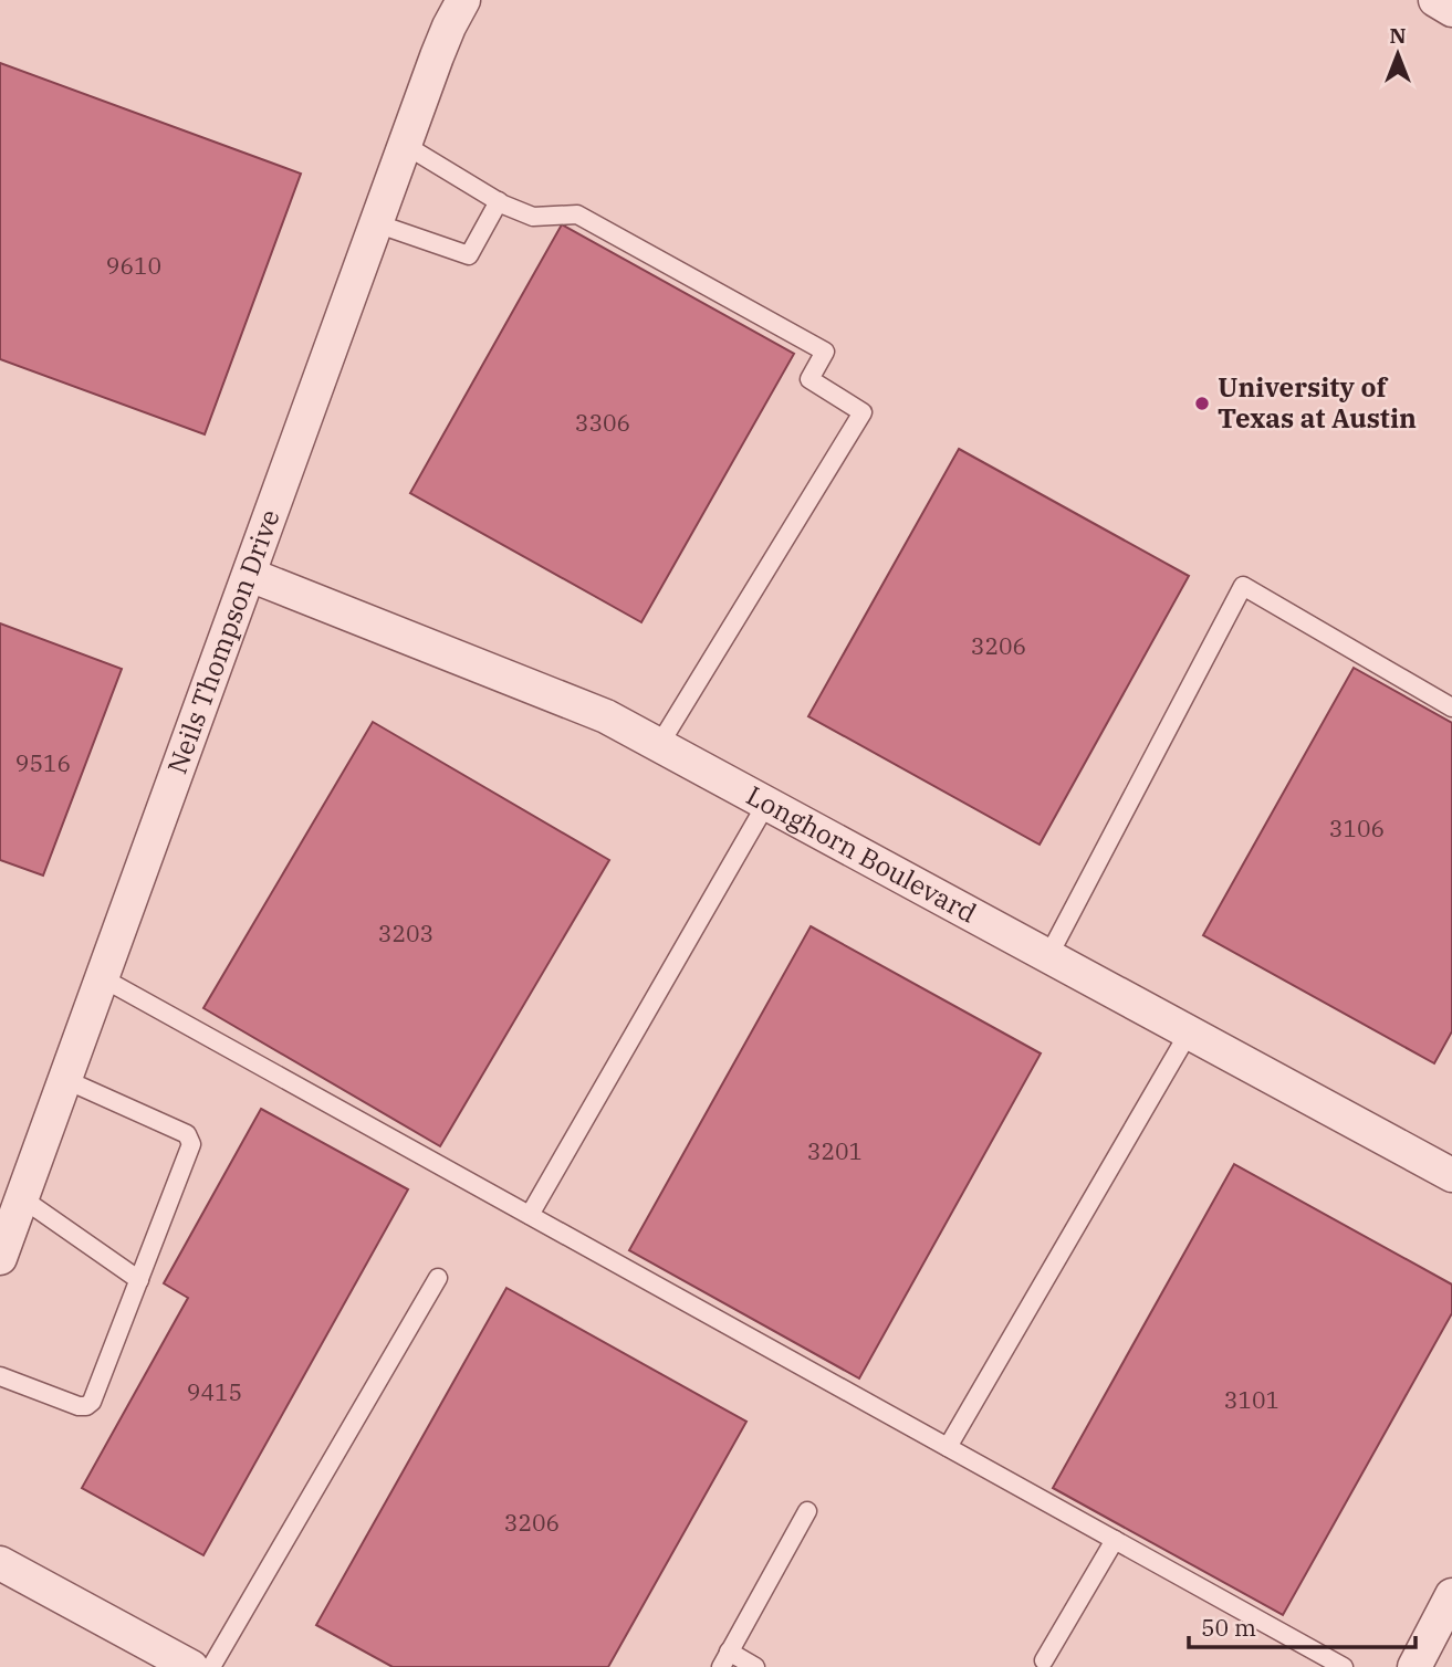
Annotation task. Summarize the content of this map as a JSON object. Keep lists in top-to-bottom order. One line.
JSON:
{"streets":{"street":["Neils Thompson Drive","Longhorn Boulevard"]},"crossings":[["Neils Thompson Drive","Longhorn Boulevard"]],"places":["University of Texas at Austin"],"house_numbers":["9610","3306","3206","9516","3106","3203","3201","9415","3101","3206"],"scale_bar":"50 m","north":"top"}
